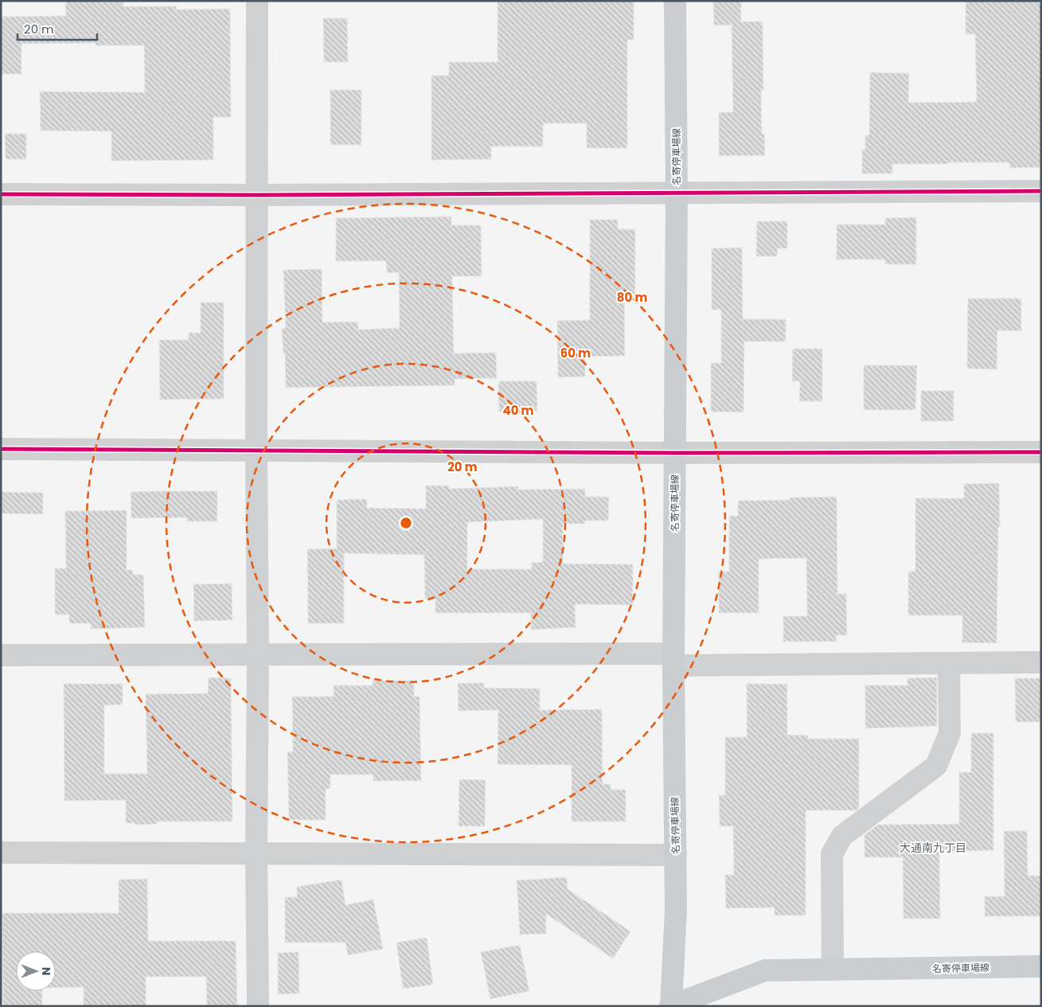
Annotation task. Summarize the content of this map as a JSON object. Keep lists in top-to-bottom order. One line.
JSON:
{"streets":{"main road":["名寄停車場線"]},"districts":["大通南九丁目"],"scale_bar":"20 m","north":"right","rings":["80 m","60 m","40 m","20 m"]}
